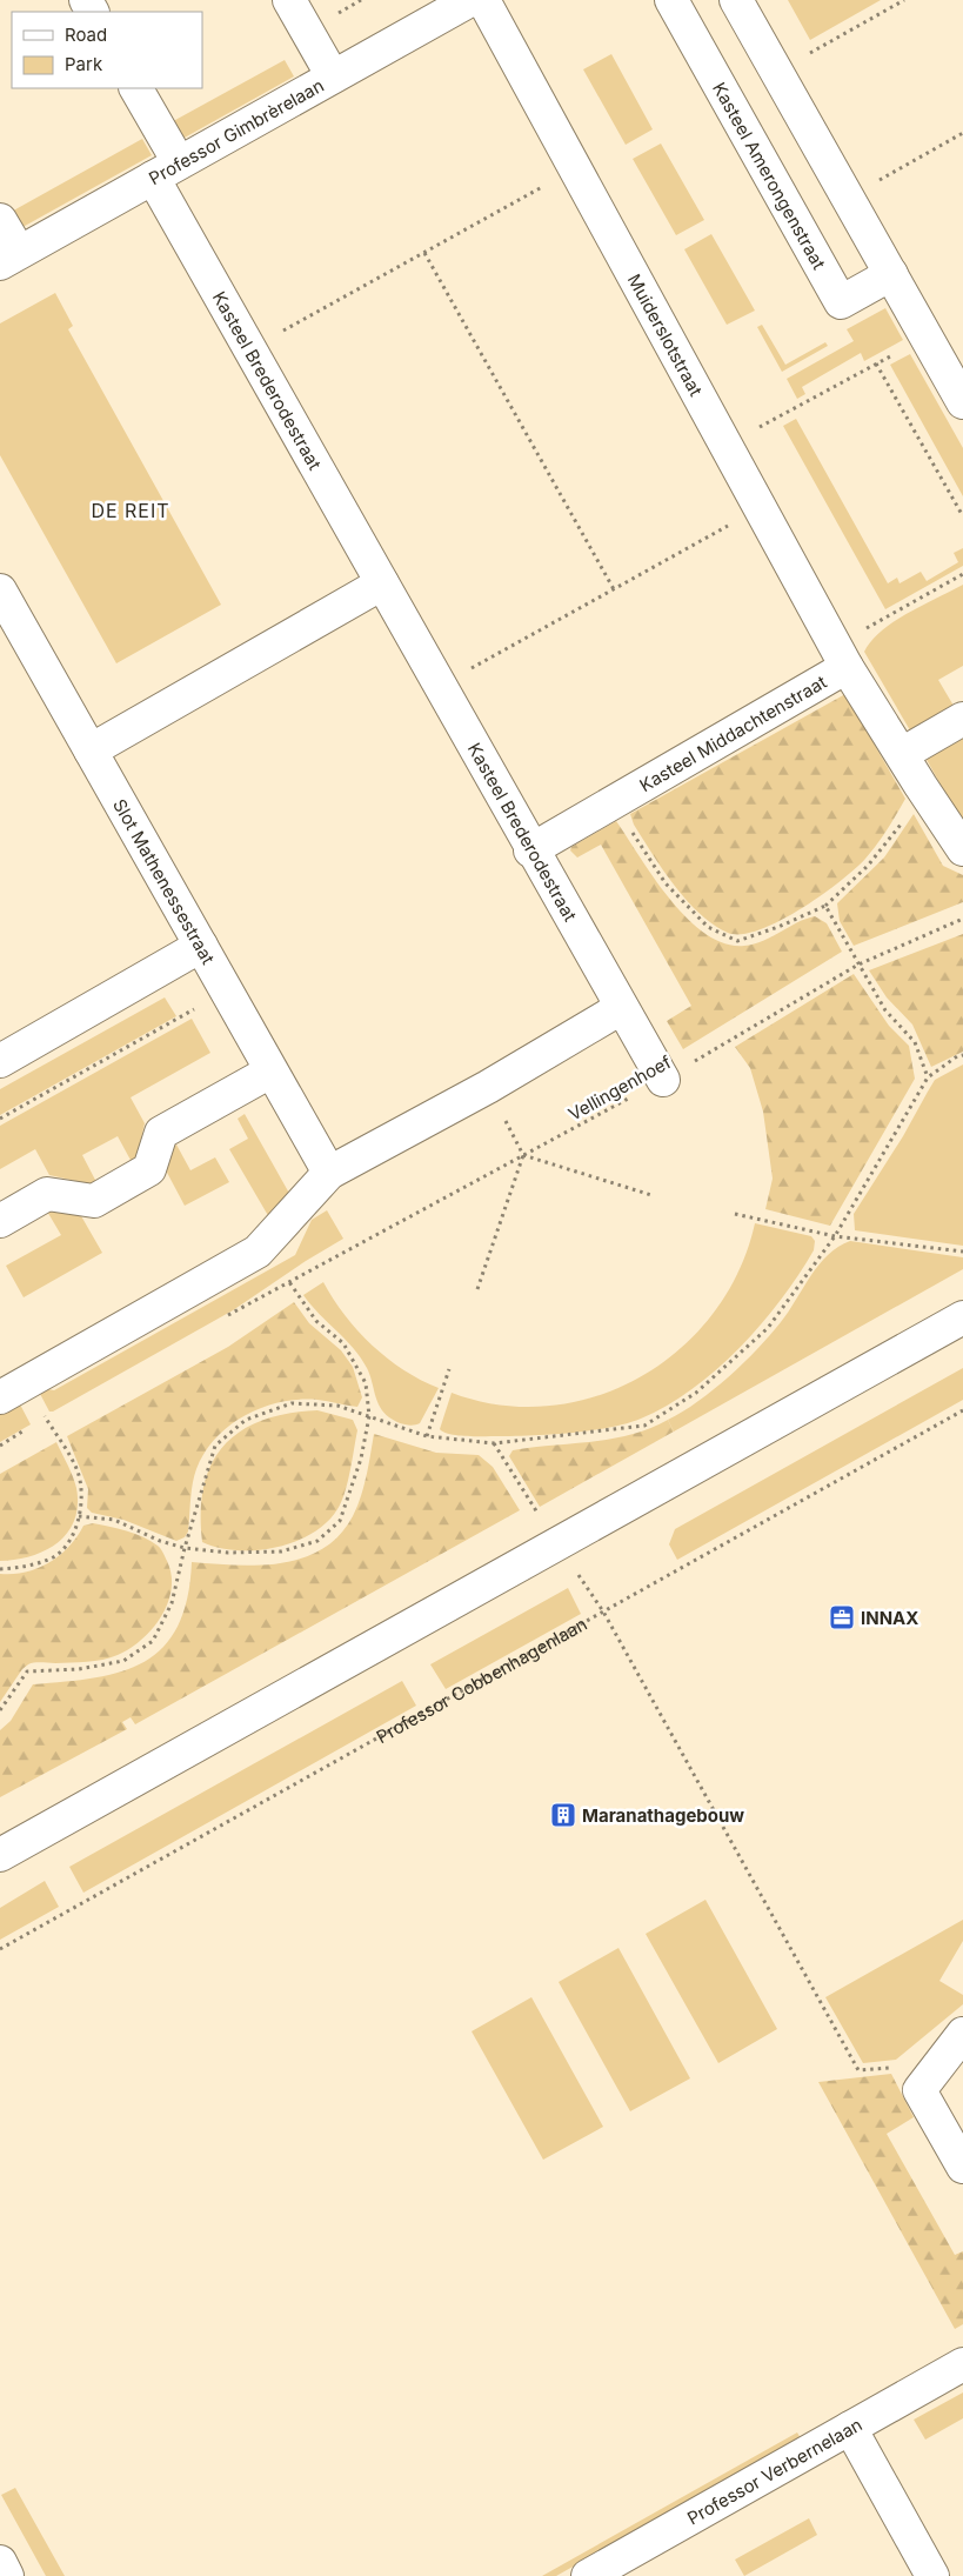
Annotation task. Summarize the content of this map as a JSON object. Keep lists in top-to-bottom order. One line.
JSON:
{"streets":{"street":["Professor Gimbrèrelaan","Kasteel Amerongenstraat","Muiderslotstraat","Kasteel Brederodestraat","Kasteel Middachtenstraat","Slot Mathenessestraat","Professor Verbernelaan"],"path":["Vellingenhoef","Professor Cobbenhagenlaan"]},"crossings":[["Professor Gimbrèrelaan","Kasteel Brederodestraat"],["Muiderslotstraat","Kasteel Middachtenstraat"],["Kasteel Brederodestraat","Kasteel Middachtenstraat"],["Kasteel Brederodestraat","Vellingenhoef"]],"districts":["DE REIT"],"places":{"office":["INNAX"],"building":["Maranathagebouw"]},"legend":["Road","Park"]}
